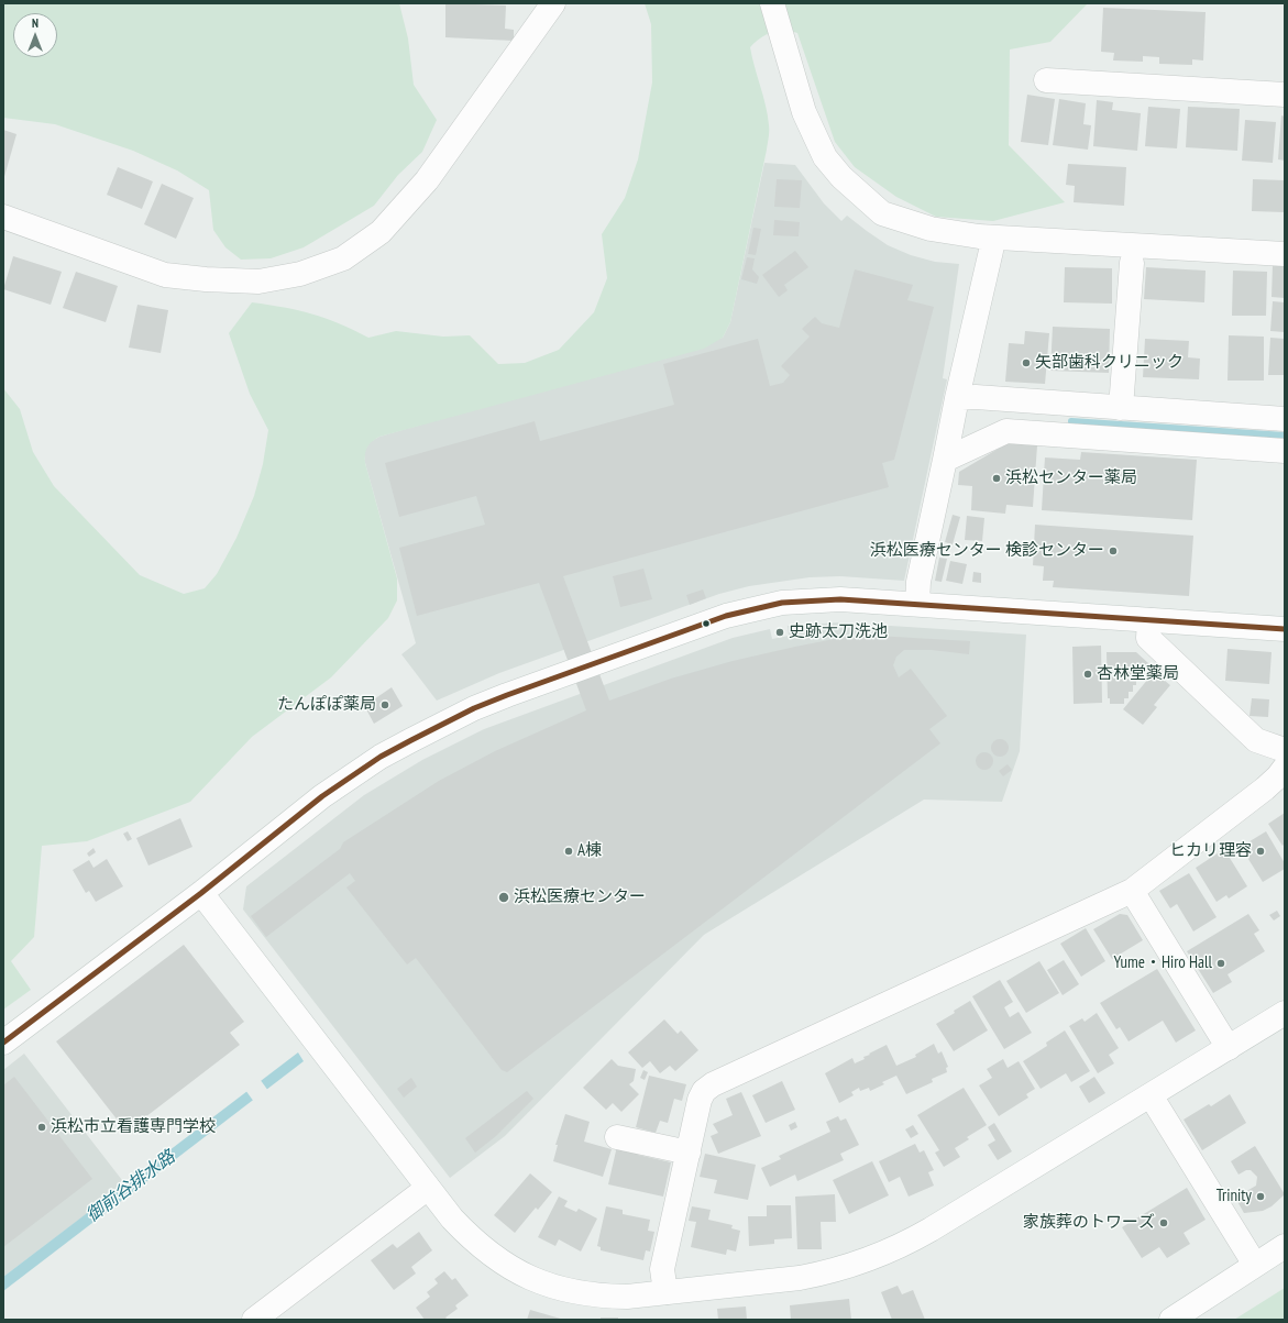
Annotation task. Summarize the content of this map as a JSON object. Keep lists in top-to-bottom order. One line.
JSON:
{"water":["御前谷排水路"],"places":["矢部歯科クリニック","浜松センター薬局","浜松医療センター 検診センター","史跡太刀洗池","杏林堂薬局","たんぽぽ薬局","A棟","ヒカリ理容","浜松医療センター","Yume・Hiro Hall","浜松市立看護専門学校","Trinity","家族葬のトワーズ"],"north":"top"}
